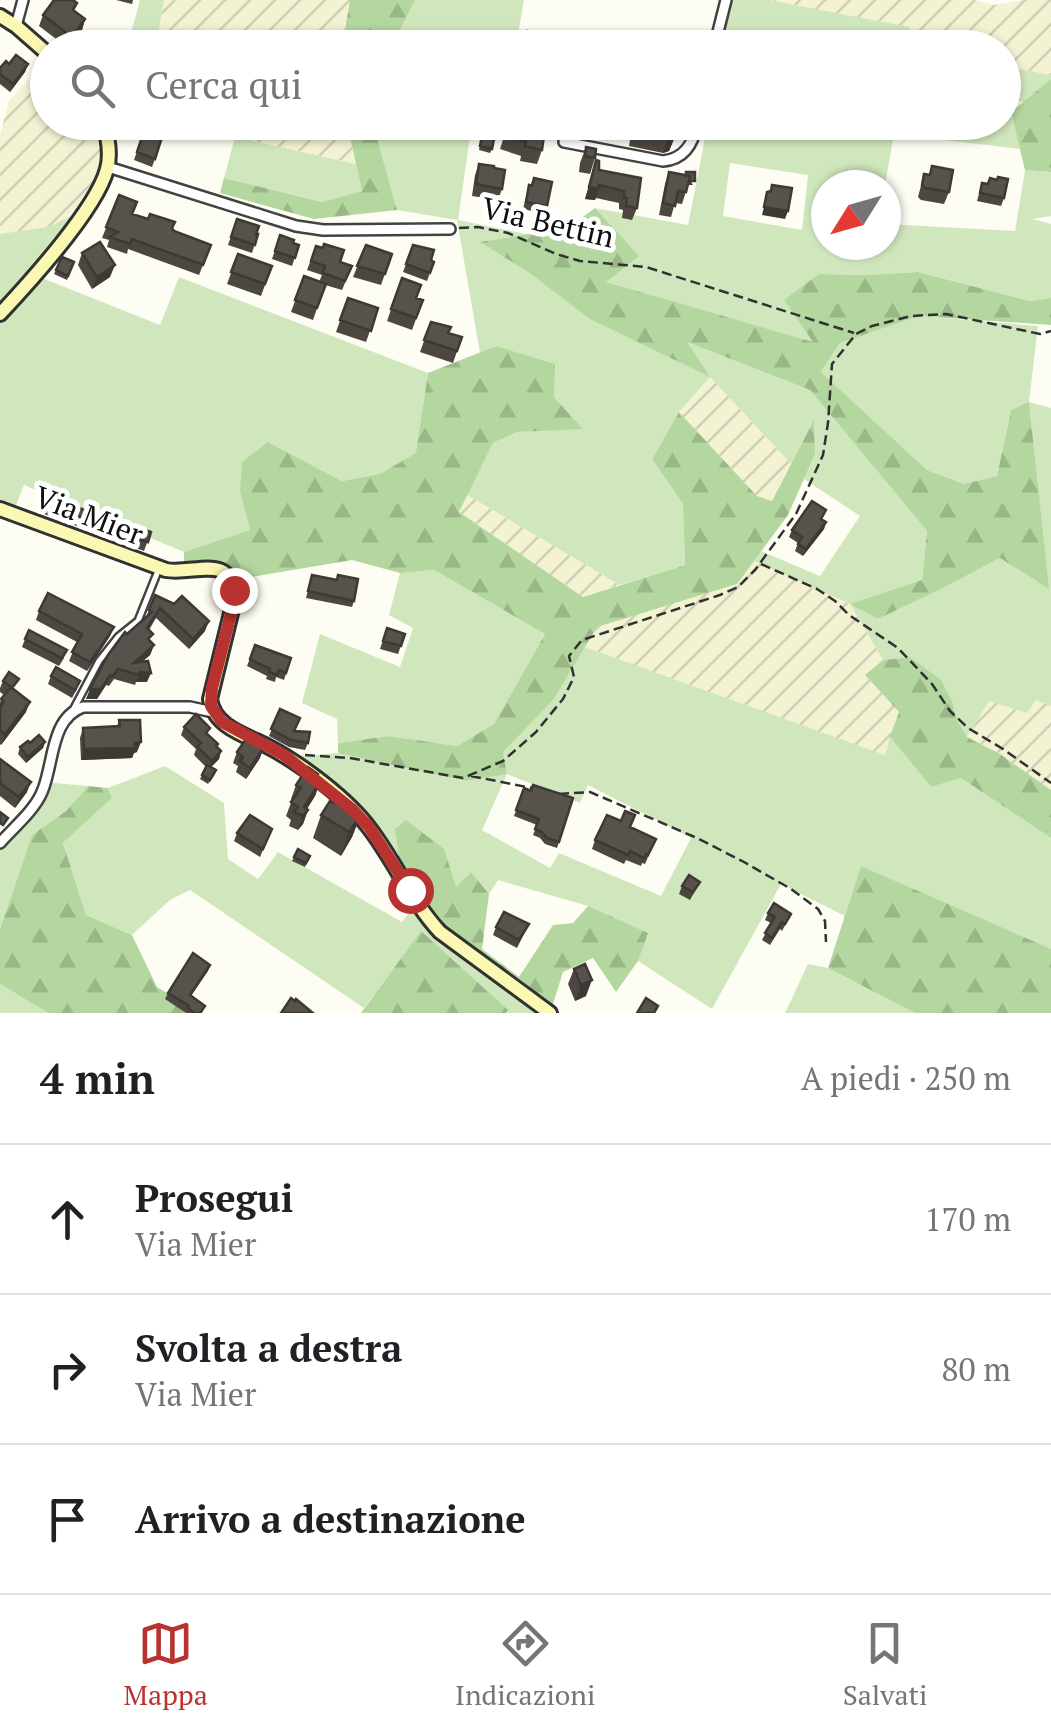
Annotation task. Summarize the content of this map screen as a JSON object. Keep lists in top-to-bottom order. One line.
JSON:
{"streets":{"street":["Via Bettin","Via Mier"]},"north":"bottom left","page":{"search":"Cerca qui","heading":["4 min","A piedi · 250 m"],"list":[["Prosegui","Via Mier","170 m"],["Svolta a destra","Via Mier","80 m"],"Arrivo a destinazione"],"nav":["Mappa","Indicazioni","Salvati"]}}
